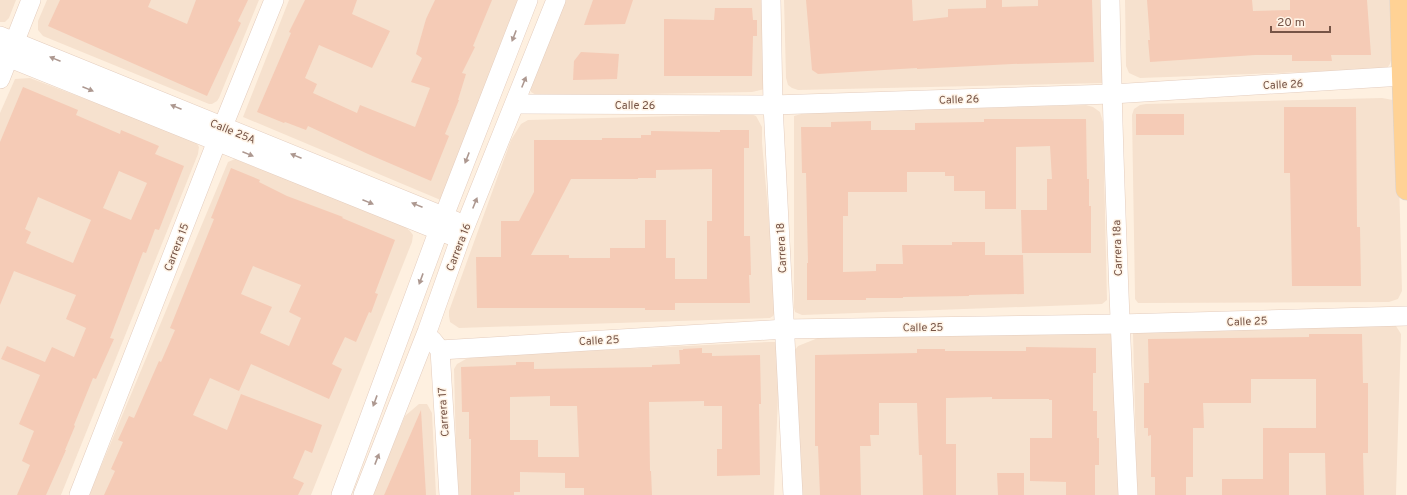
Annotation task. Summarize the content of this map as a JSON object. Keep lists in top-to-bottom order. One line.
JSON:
{"streets":{"street":["Calle 26","Calle 25A","Carrera 15","Carrera 16","Carrera 18","Carrera 18a","Calle 25","Carrera 17"]},"crossings":[["Calle 26","Carrera 16"],["Calle 26","Carrera 18"],["Calle 26","Carrera 18a"],["Calle 25A","Carrera 15"],["Calle 25A","Carrera 16"],["Carrera 18","Calle 25"],["Carrera 18a","Calle 25"],["Calle 25","Carrera 17"]],"scale_bar":"20 m"}
